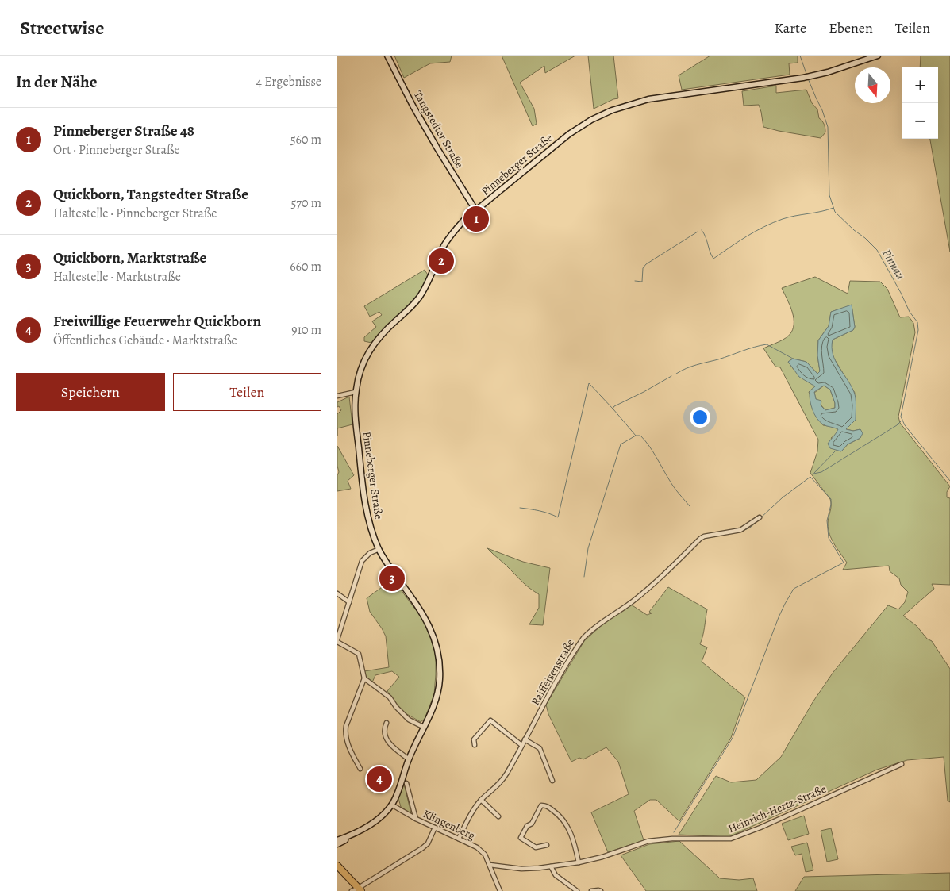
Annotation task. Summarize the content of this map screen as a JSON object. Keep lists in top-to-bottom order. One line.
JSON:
{"streets":{"main road":["Tangstedter Straße","Pinneberger Straße"],"street":["Raiffeisenstraße","Heinrich-Hertz-Straße","Klingenberg"]},"crossings":[["Tangstedter Straße","Pinneberger Straße"],["Pinneberger Straße","Klingenberg"],["Raiffeisenstraße","Klingenberg"],["Heinrich-Hertz-Straße","Klingenberg"]],"water":["Pinnau"],"north":"bottom","page":{"header":"Streetwise","nav":["Karte","Ebenen","Teilen"],"heading":["In der Nähe","4 Ergebnisse"],"map_buttons":["+","−"],"list":[{"mark":"1","name":"Pinneberger Straße 48","note":"Ort · Pinneberger Straße","value":"560 m"},{"mark":"2","name":"Quickborn, Tangstedter Straße","note":"Haltestelle · Pinneberger Straße","value":"570 m"},{"mark":"3","name":"Quickborn, Marktstraße","note":"Haltestelle · Marktstraße","value":"660 m"},{"mark":"4","name":"Freiwillige Feuerwehr Quickborn","note":"Öffentliches Gebäude · Marktstraße","value":"910 m"}],"pins":["1","2","3","4"],"buttons":["Speichern","Teilen"]}}
